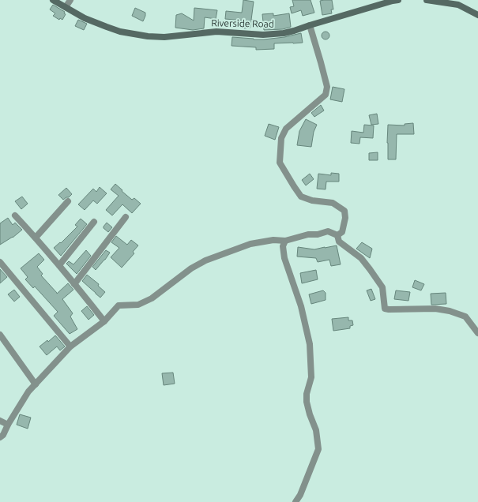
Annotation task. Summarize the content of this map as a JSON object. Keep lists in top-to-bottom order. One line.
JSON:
{"streets":{"street":["Riverside Road"]}}
